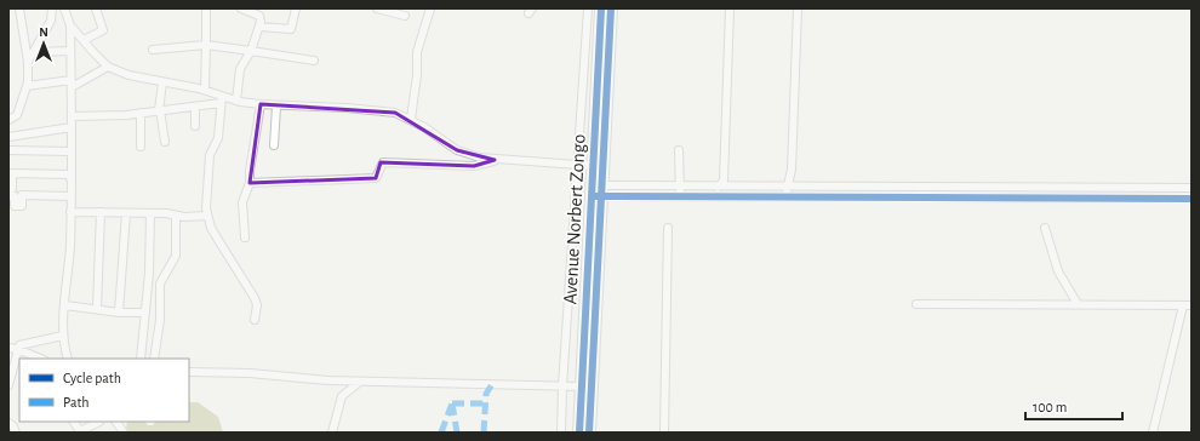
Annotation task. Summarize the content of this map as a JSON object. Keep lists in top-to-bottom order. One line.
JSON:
{"streets":{"main road":["Avenue Norbert Zongo"]},"legend":["Cycle path","Path"],"scale_bar":"100 m","north":"top"}
